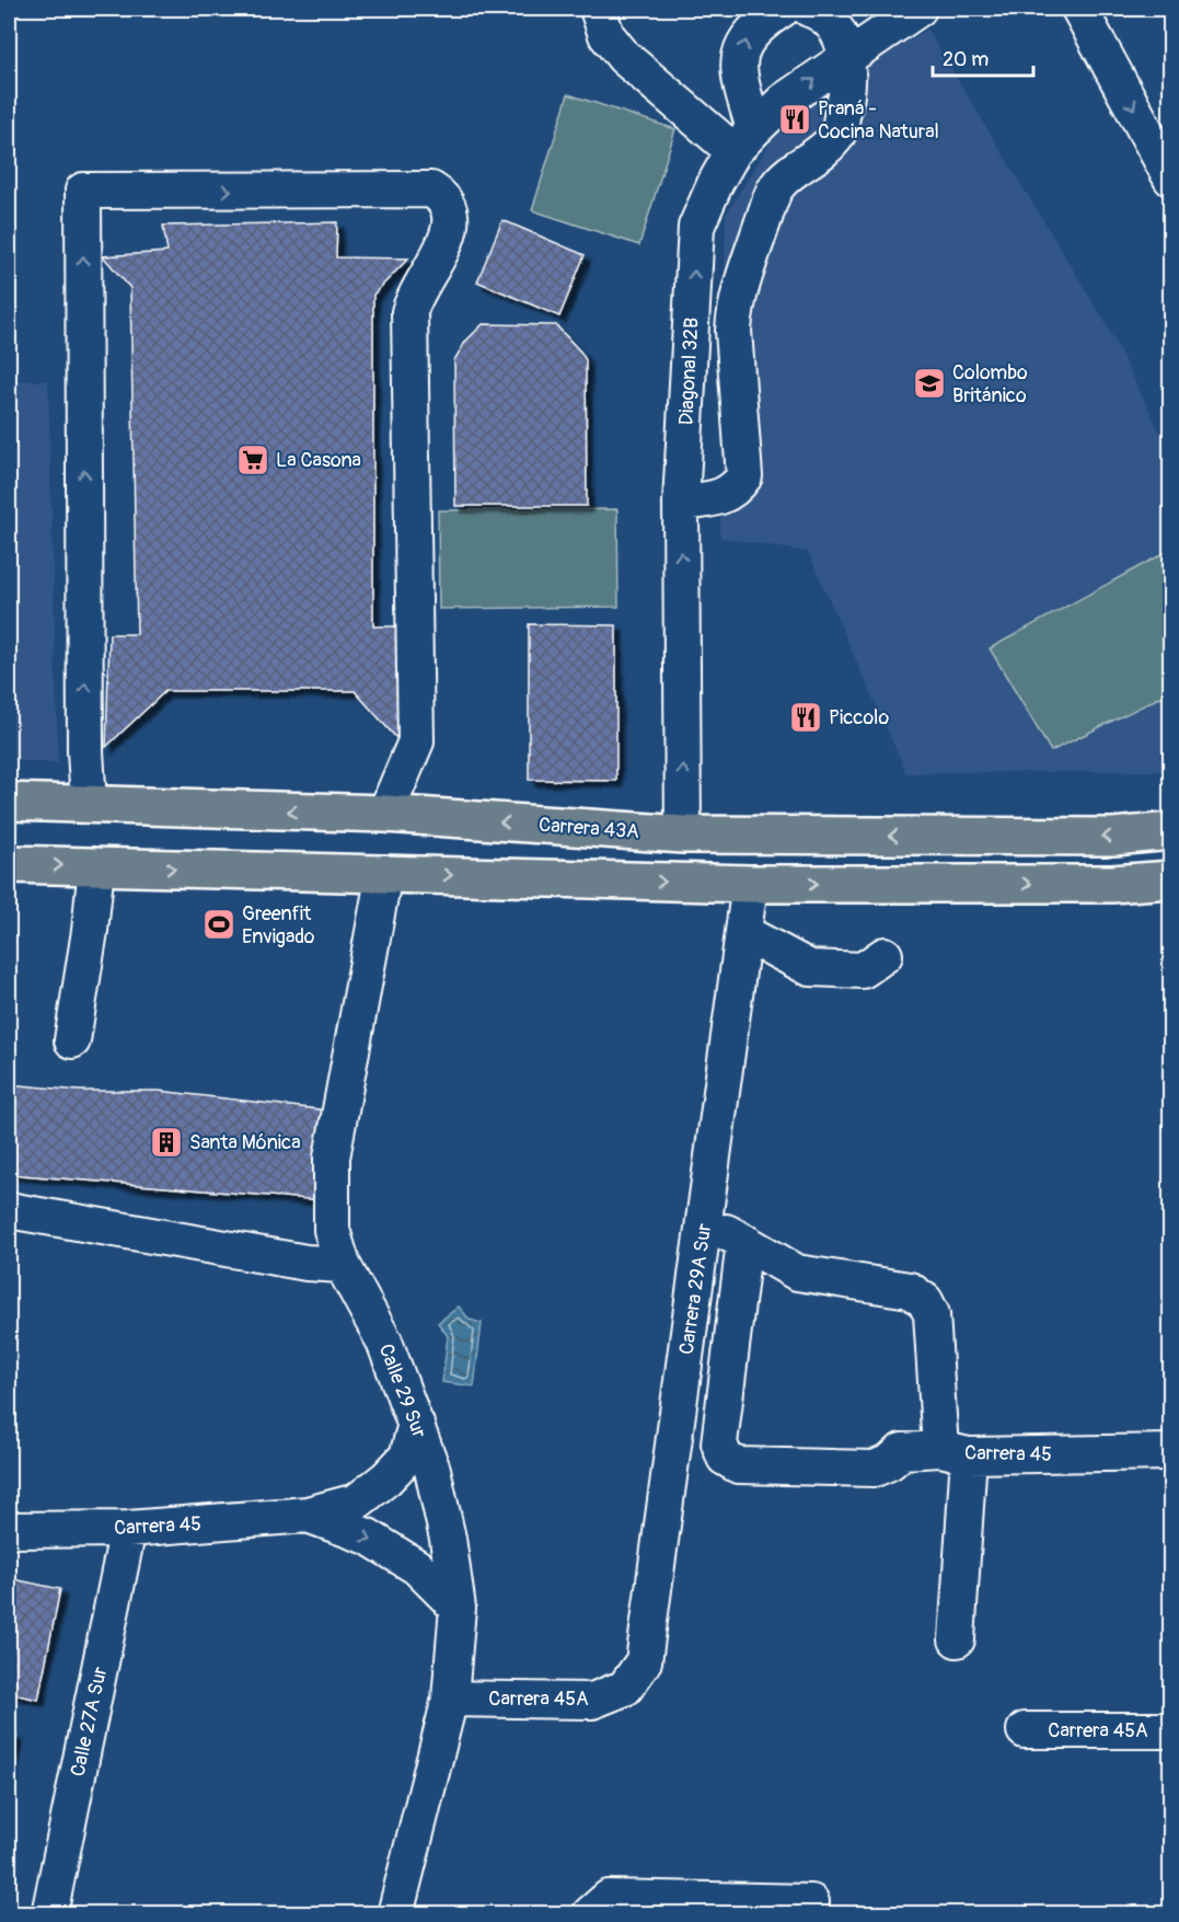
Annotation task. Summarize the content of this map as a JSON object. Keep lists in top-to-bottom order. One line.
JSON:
{"streets":{"main road":["Carrera 43A"],"street":["Diagonal 32B","Carrera 29A Sur","Calle 29 Sur","Carrera 45","Carrera 45A","Calle 27A Sur"]},"crossings":[["Diagonal 32B","Carrera 43A"],["Carrera 29A Sur","Carrera 45A"],["Calle 29 Sur","Carrera 45"],["Calle 29 Sur","Carrera 45A"],["Carrera 45","Calle 27A Sur"]],"one_way":["Diagonal 32B"],"places":{"restaurant":["Praná - Cocina Natural","Piccolo"],"school or university":["Colombo Británico"],"supermarket":["La Casona"],"sports":["Greenfit Envigado"],"building":["Santa Mónica"]},"scale_bar":"20 m"}
